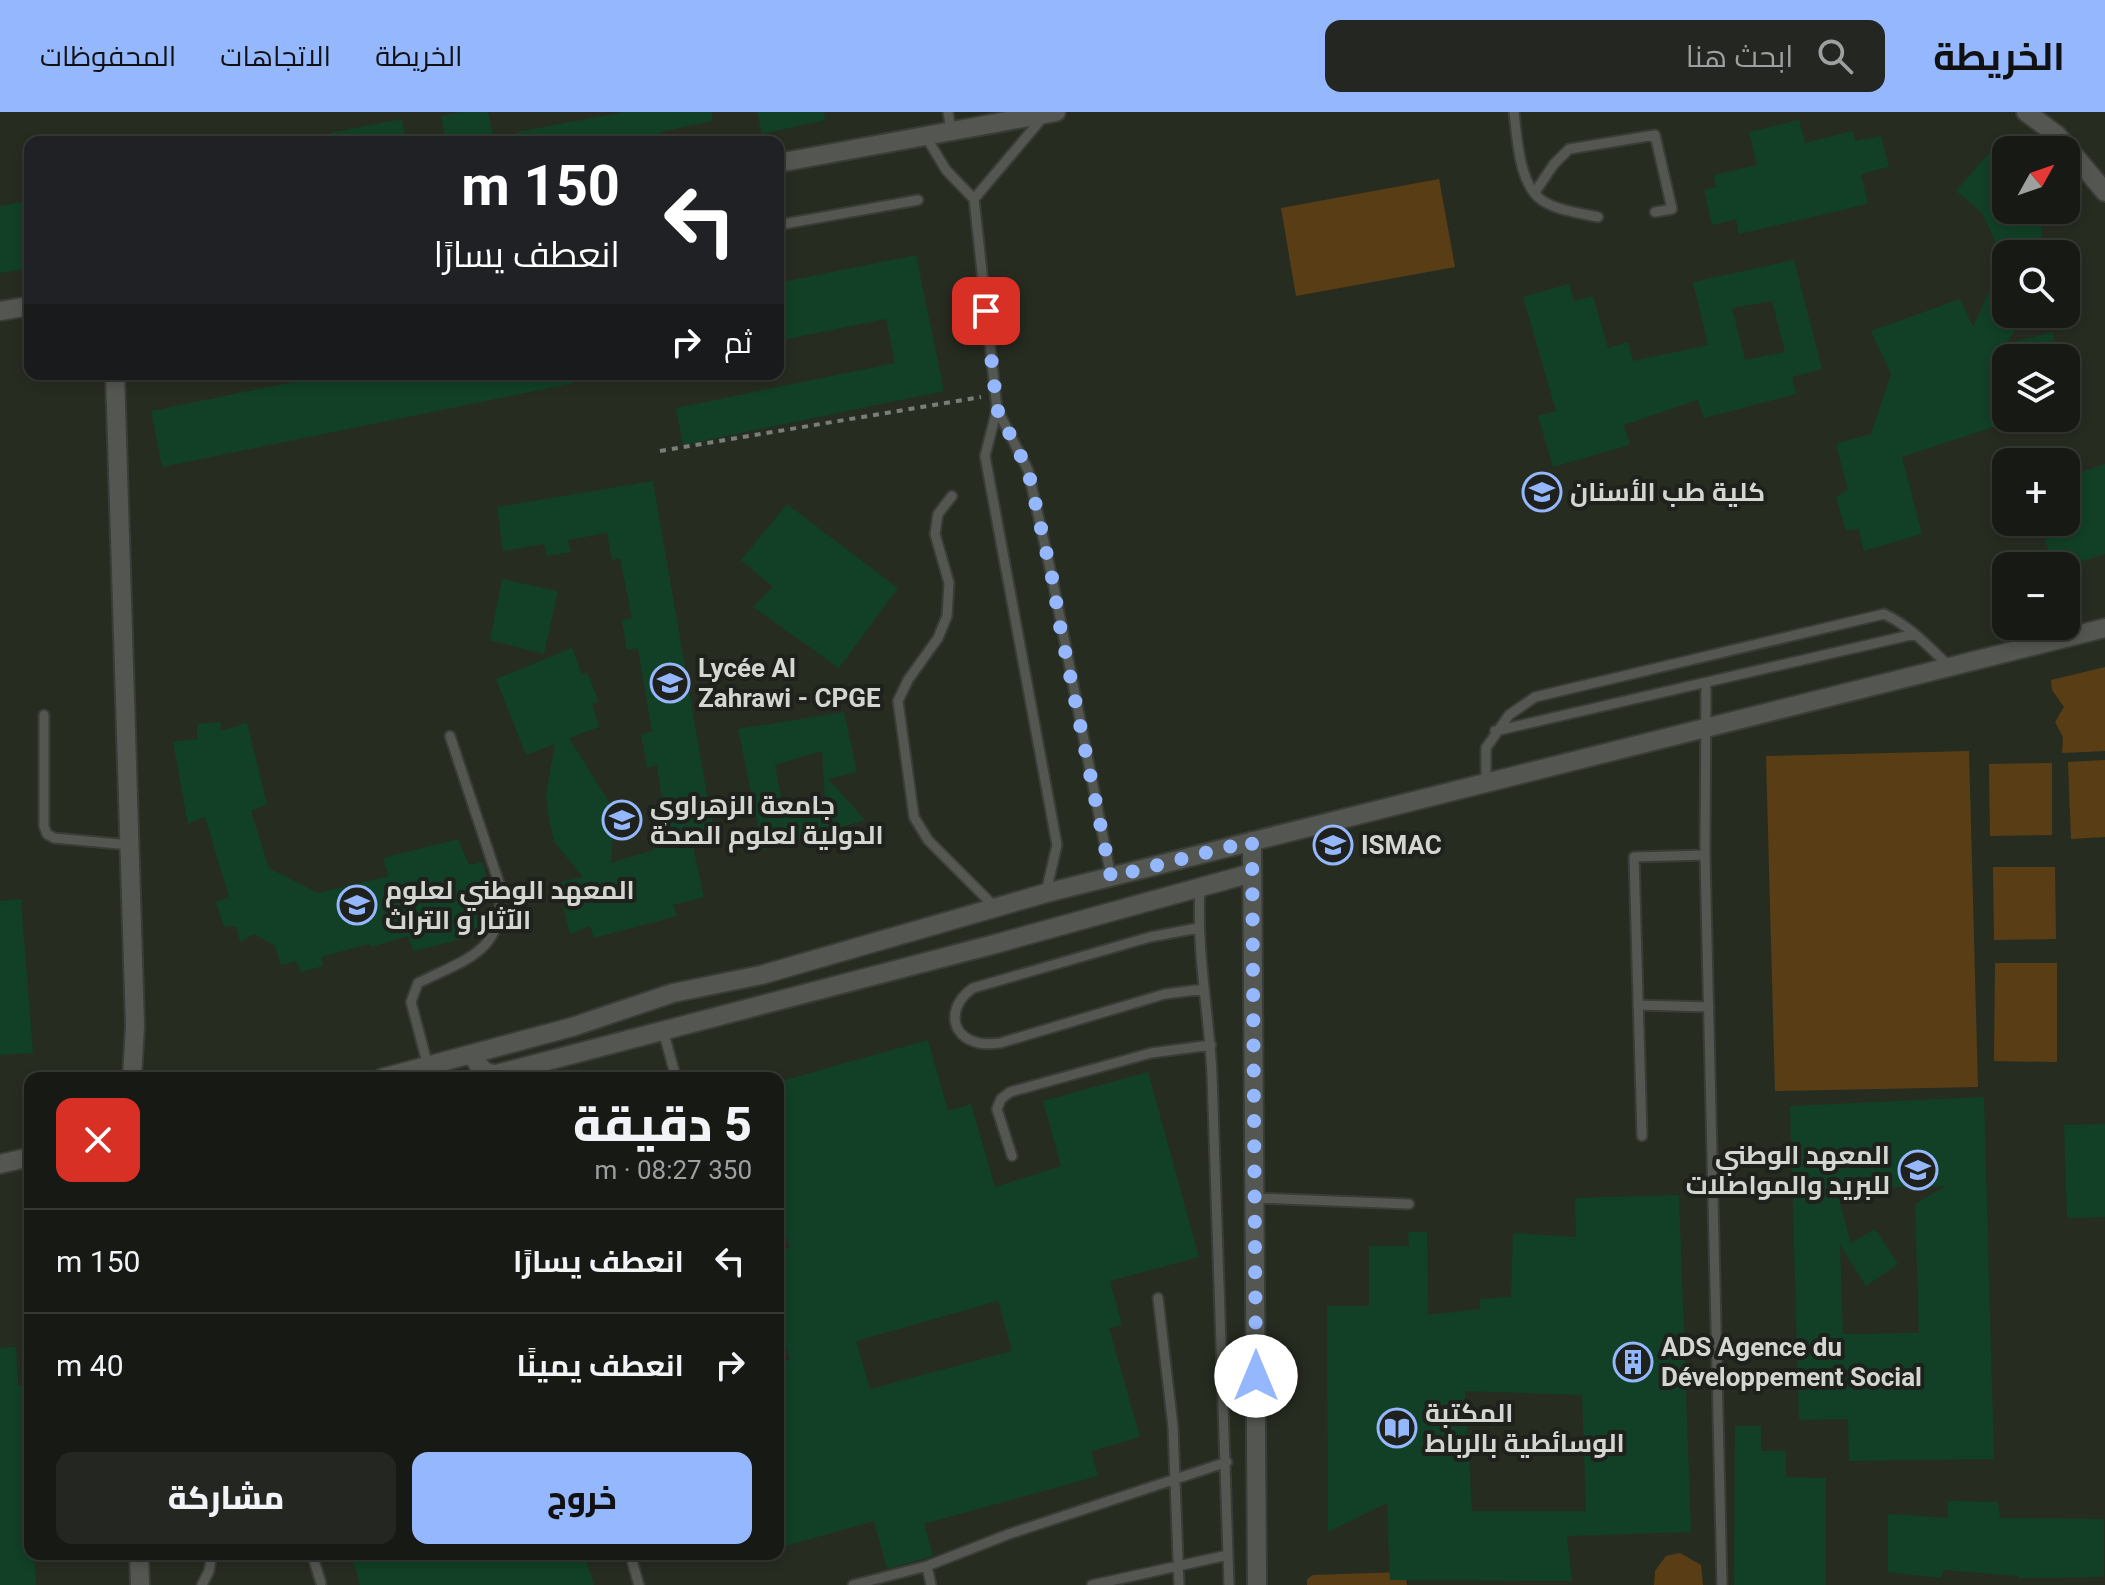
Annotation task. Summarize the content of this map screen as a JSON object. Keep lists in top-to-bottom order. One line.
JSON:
{"places":{"school or university":["كلية طب الأسنان","Lycée Al Zahrawi - CPGE","جامعة الزهراوي الدولية لعلوم الصحة","ISMAC","المعهد الوطني لعلوم الآثار و التراث","المعهد الوطني للبريد والمواصلات"],"building":["ADS Agence du Développement Social"],"library":["المكتبة الوسائطية بالرباط"]},"north":"top right","page":{"header":"الخريطة","search":"ابحث هنا","nav":["الخريطة","الاتجاهات","المحفوظات"],"map_buttons":["+","−"],"turn":["150 m","انعطف يسارًا"],"then":"ثم","heading":["5 دقيقة","350 m · 08:27"],"list":[{"name":"انعطف يسارًا","value":"150 m"},{"name":"انعطف يمينًا","value":"40 m"}],"buttons":["خروج","مشاركة"]}}
